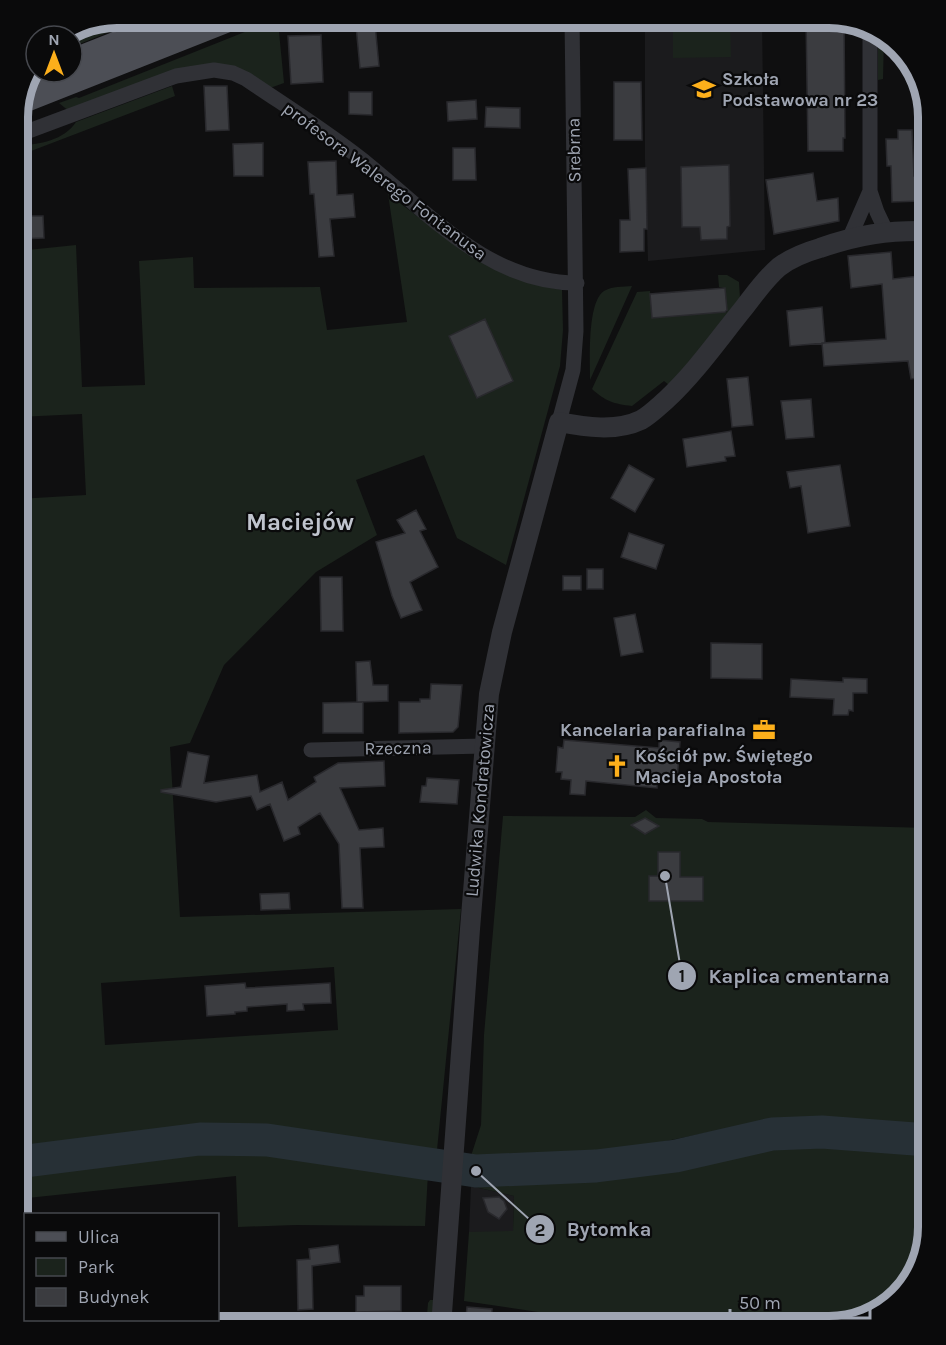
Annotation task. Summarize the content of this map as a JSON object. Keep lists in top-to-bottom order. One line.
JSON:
{"streets":{"street":["Srebrna","profesora Walerego Fontanusa","Rzeczna","Ludwika Kondratowicza"]},"crossings":[["Srebrna","profesora Walerego Fontanusa"],["Srebrna","Ludwika Kondratowicza"],["profesora Walerego Fontanusa","Ludwika Kondratowicza"],["Rzeczna","Ludwika Kondratowicza"]],"districts":["Maciejów"],"places":{"school or university":["Szkoła Podstawowa nr 23"],"office":["Kancelaria parafialna"],"church":["Kościół pw. Świętego Macieja Apostoła"],"other":["Kaplica cmentarna","Bytomka"]},"legend":["Ulica","Park","Budynek"],"scale_bar":"50 m","north":"top"}
